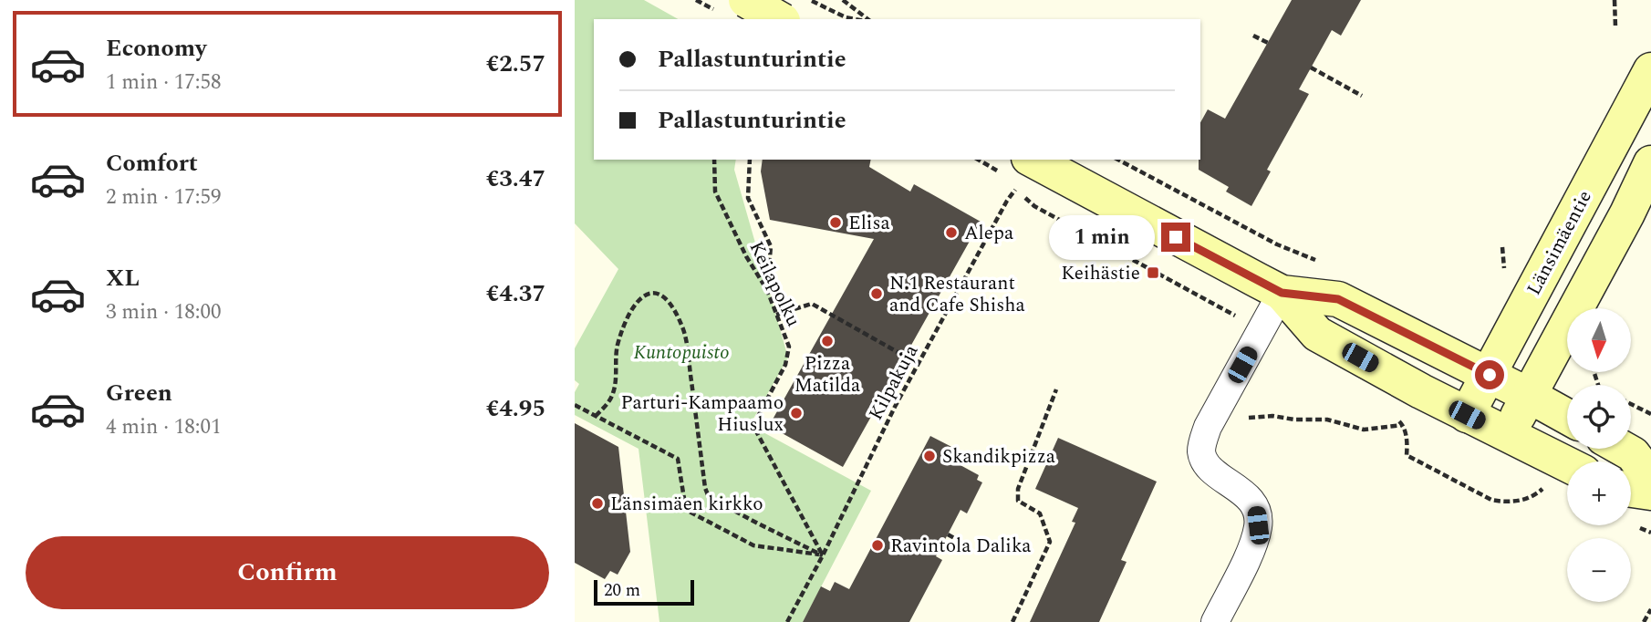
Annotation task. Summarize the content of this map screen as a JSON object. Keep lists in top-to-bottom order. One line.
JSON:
{"streets":{"street":["Länsimäentie"],"path":["Keilapolku","Kilpakuja"]},"crossings":[["Keilapolku","Kilpakuja"]],"parks":["Kuntopuisto"],"places":{"other":["Elisa","Alepa","N.1 Restaurant and Cafe Shisha","Pizza Matilda","Parturi-Kampaamo Hiuslux","Skandikpizza","Länsimäen kirkko","Ravintola Dalika"],"transit":["Keihästie"]},"scale_bar":"20 m","north":"bottom","page":{"list":[{"name":"Economy","note":"1 min · 17:58","value":"€2.57"},{"name":"Comfort","note":"2 min · 17:59","value":"€3.47"},{"name":"XL","note":"3 min · 18:00","value":"€4.37"},{"name":"Green","note":"4 min · 18:01","value":"€4.95"}],"banner":["Pallastunturintie","Pallastunturintie"],"bubble":"1 min","map_buttons":["+","−"],"buttons":"Confirm","scale":"20 m"}}
